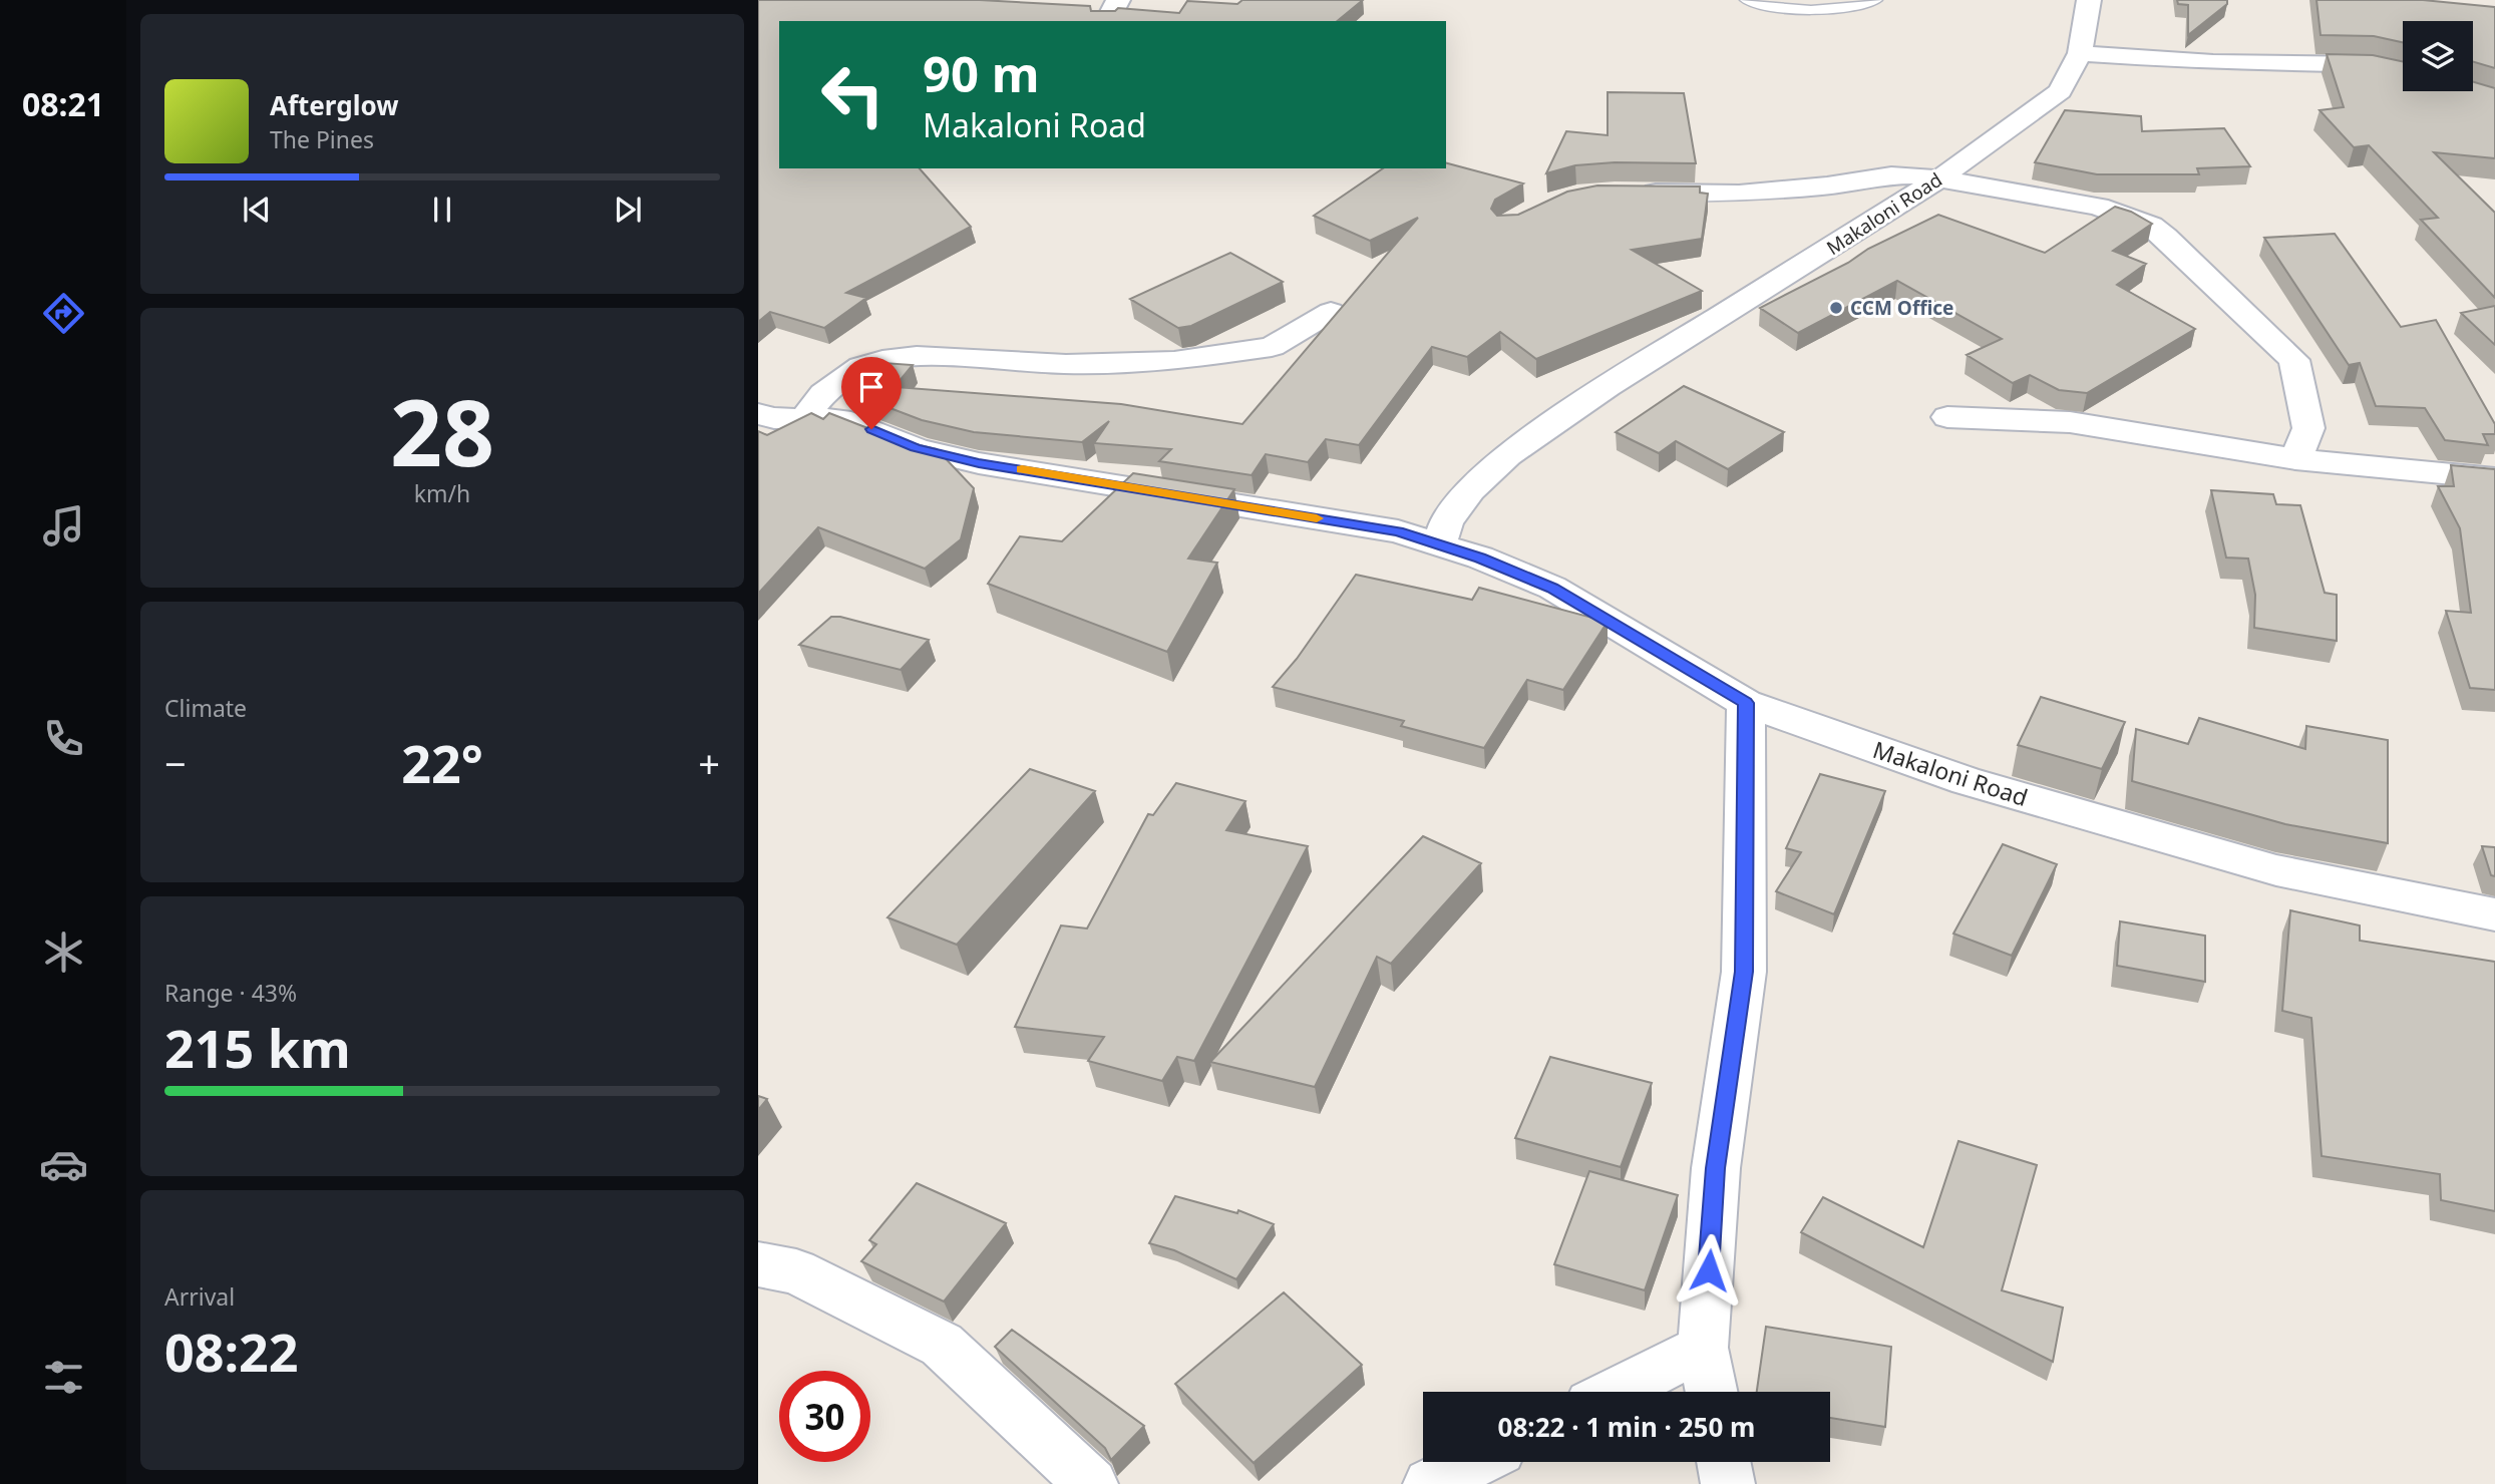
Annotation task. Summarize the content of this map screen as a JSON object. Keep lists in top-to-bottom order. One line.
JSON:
{"streets":{"street":["Makaloni Road"]},"places":["CCM Office"],"page":{"tabs":"08:21","turn":["90 m","Makaloni Road"],"song":["Afterglow","The Pines"],"tile":[["28","km/h"],"Climate",["Range · 43%","215 km"],["Arrival","08:22"]],"heat":["−","22°","+"],"limit":"30","trip":"08:22 · 1 min · 250 m"}}
